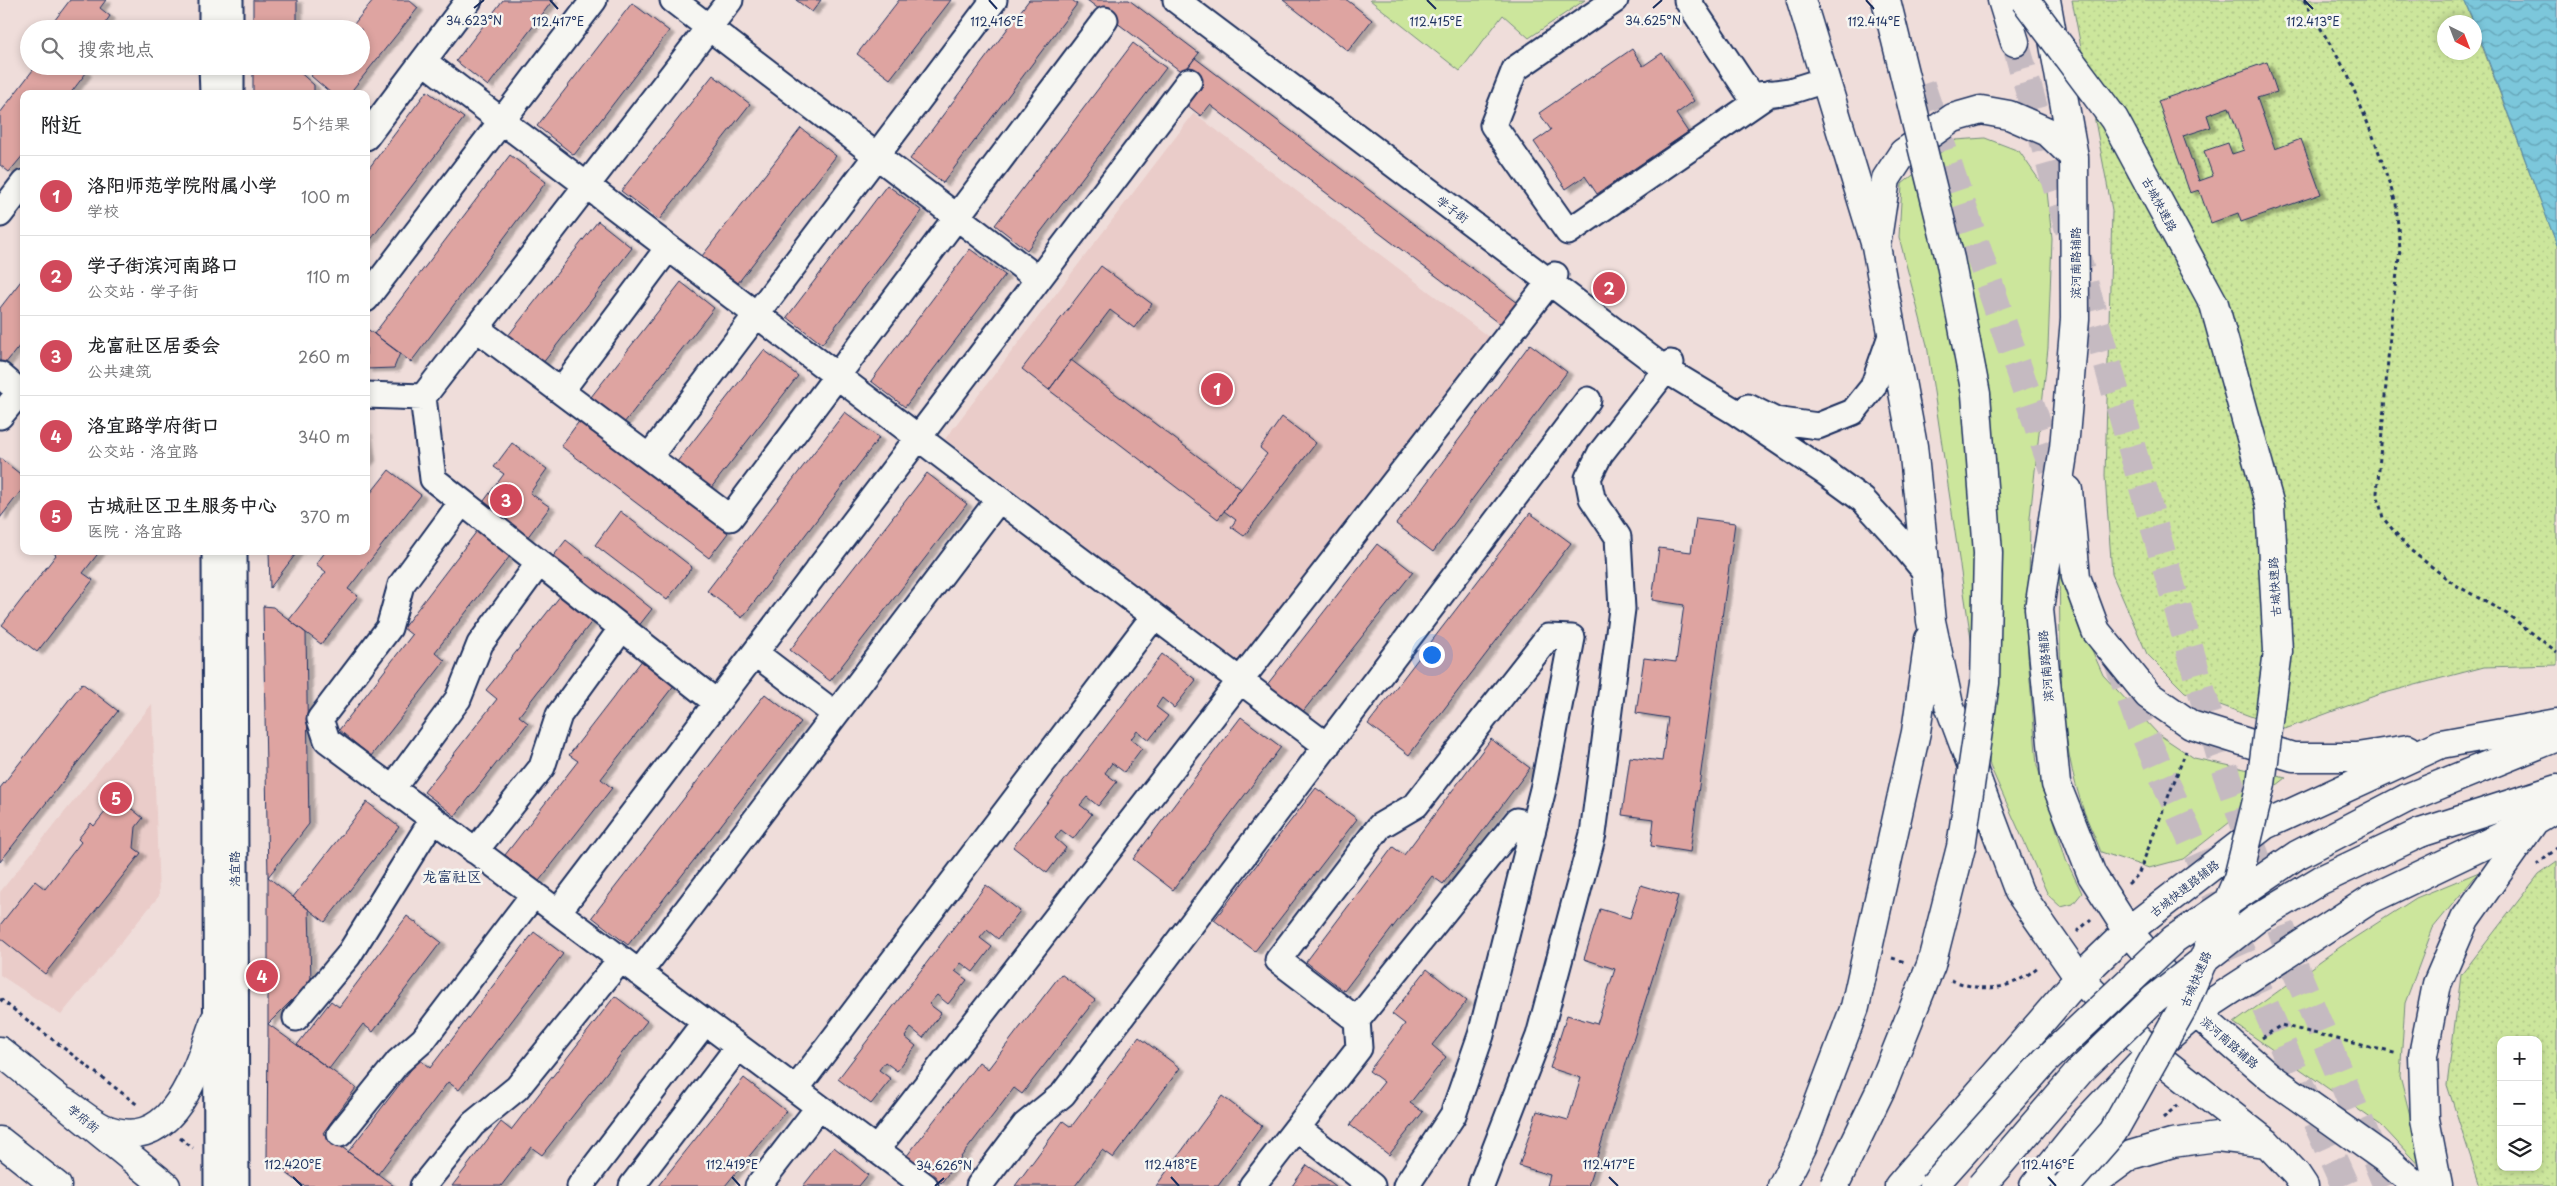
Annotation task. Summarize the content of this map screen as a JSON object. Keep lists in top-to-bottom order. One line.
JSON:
{"streets":{"main road":["古城快速路","滨河南路辅路","古城快速路辅路","学府街"],"street":["学子街","洛宜路"]},"crossings":[["滨河南路辅路","古城快速路辅路"]],"districts":["龙富社区"],"north":"bottom right","page":{"search":"搜索地点","heading":["附近","5个结果"],"list":[{"mark":"1","name":"洛阳师范学院附属小学","note":"学校","value":"100 m"},{"mark":"2","name":"学子街滨河南路口","note":"公交站 · 学子街","value":"110 m"},{"mark":"3","name":"龙富社区居委会","note":"公共建筑","value":"260 m"},{"mark":"4","name":"洛宜路学府街口","note":"公交站 · 洛宜路","value":"340 m"},{"mark":"5","name":"古城社区卫生服务中心","note":"医院 · 洛宜路","value":"370 m"}],"pins":["2","1","3","5","4"],"map_buttons":["+","−"]},"coordinates":["34.623°N","34.625°N","112.417°E","112.416°E","112.415°E","112.414°E","112.413°E","112.420°E","112.419°E","112.418°E","34.626°N"]}
